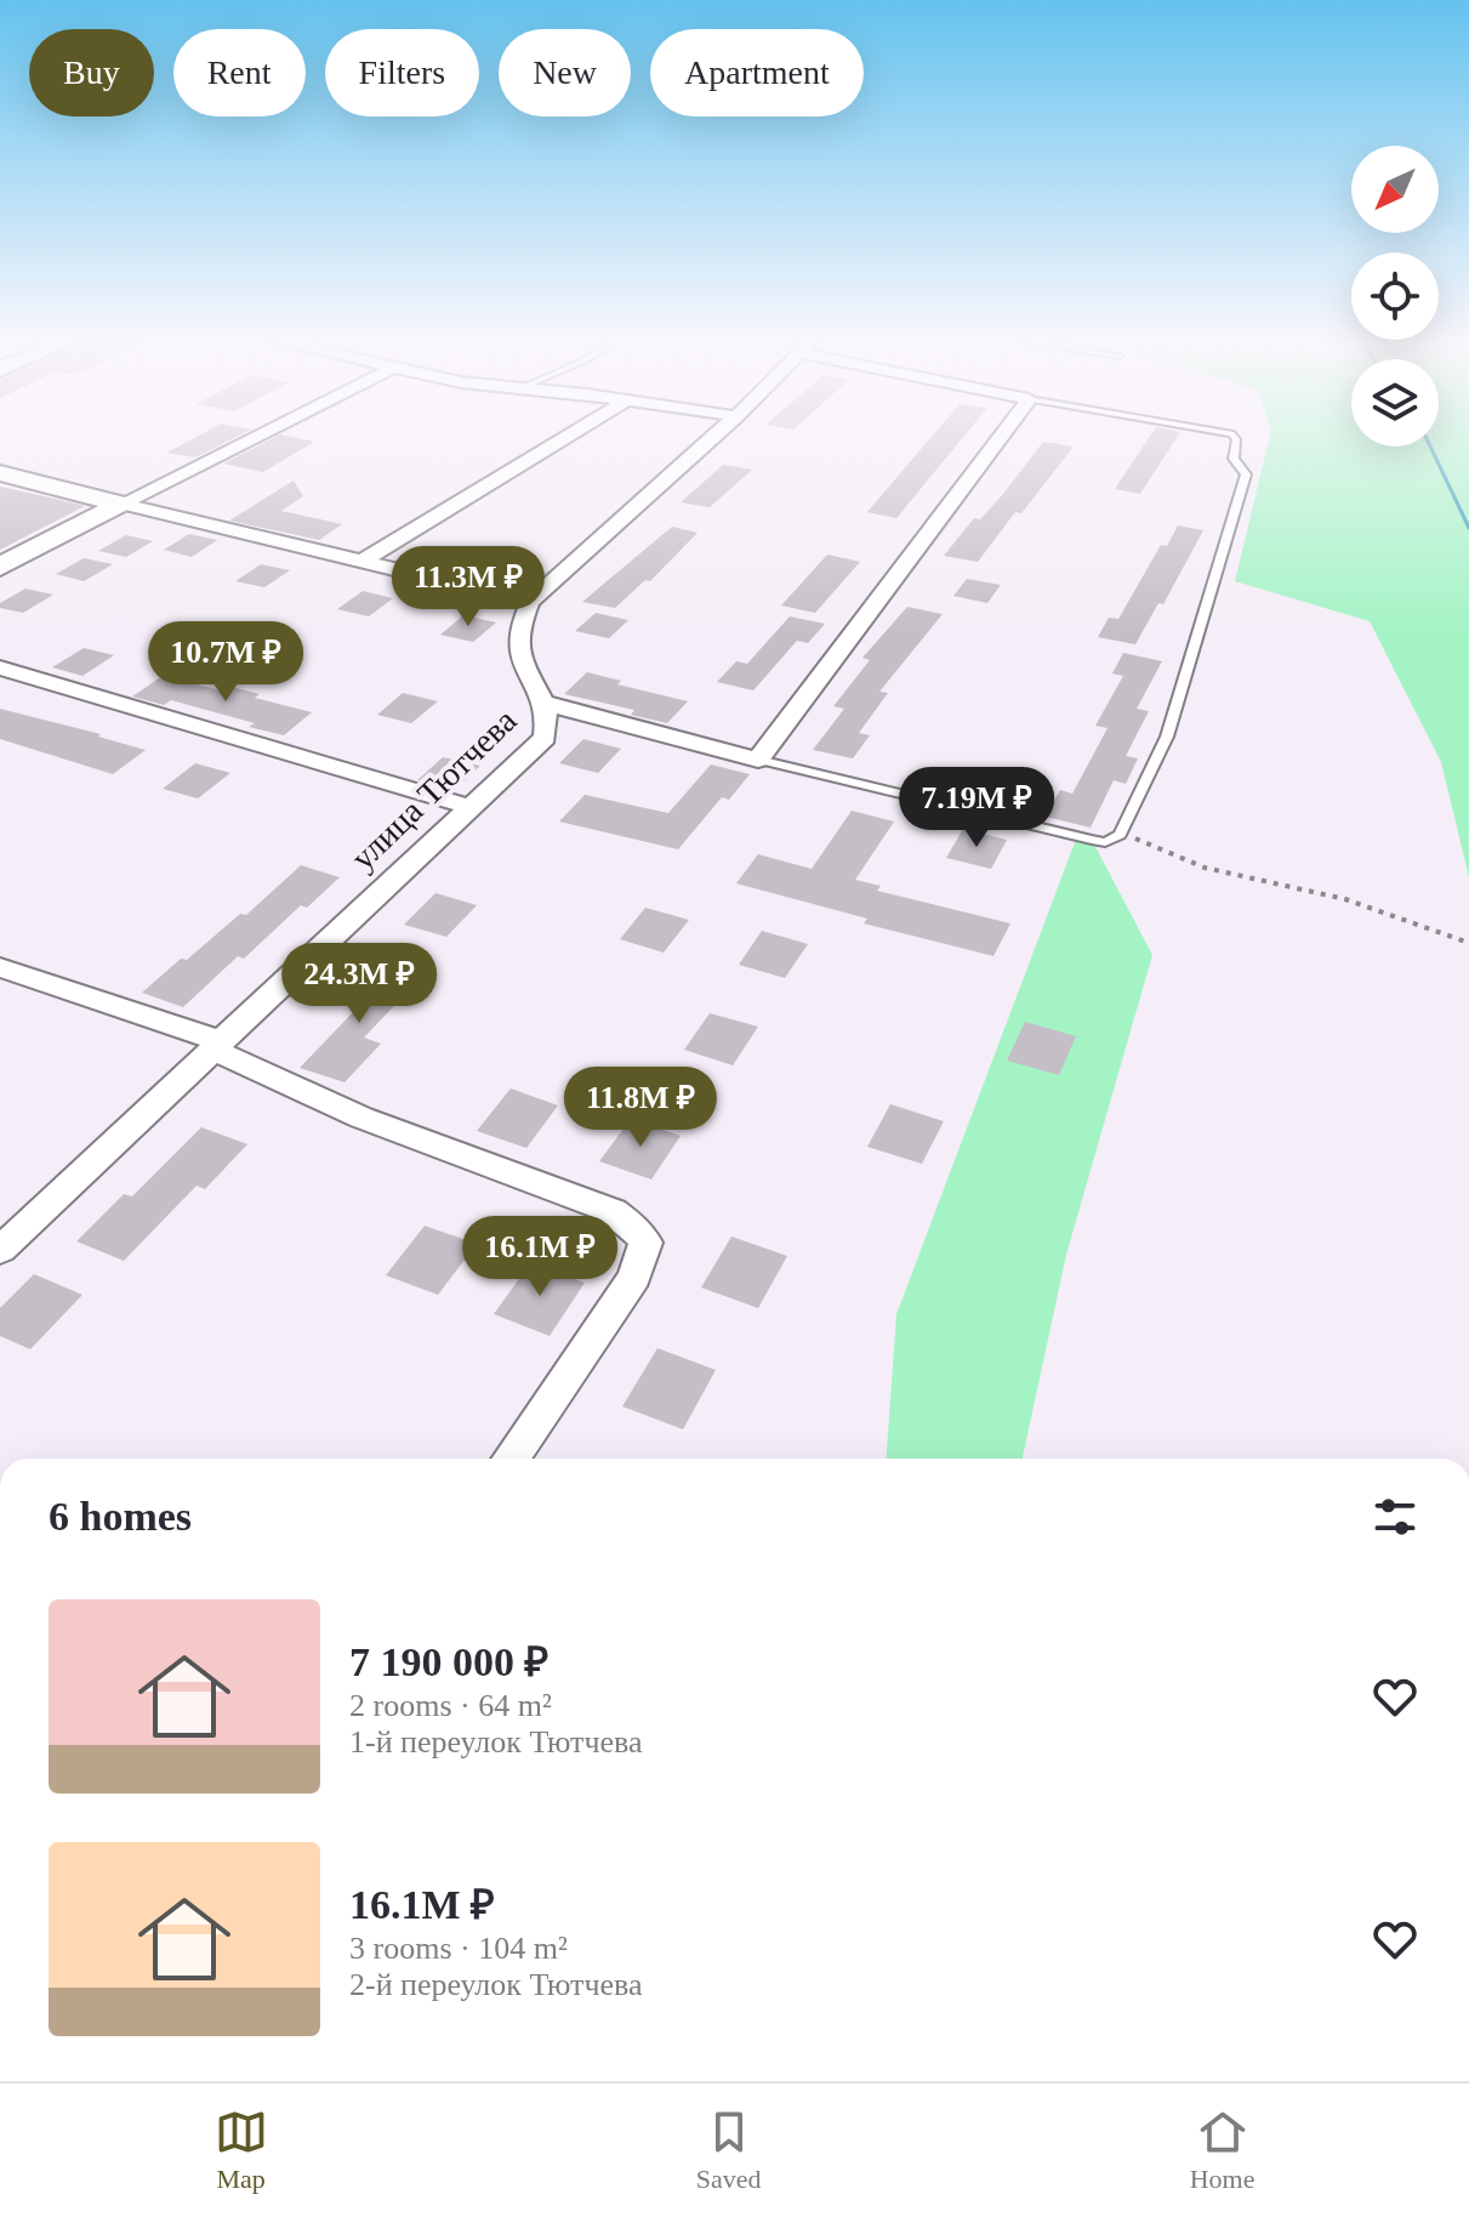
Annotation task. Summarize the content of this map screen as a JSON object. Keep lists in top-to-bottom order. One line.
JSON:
{"streets":{"street":["улица Тютчева"]},"north":"bottom left","page":{"chip":["Buy","Rent","Filters","New","Apartment"],"price":["11.3M ₽","10.7M ₽","7.19M ₽","24.3M ₽","11.8M ₽","16.1M ₽"],"heading":"6 homes","list":[{"name":"7 190 000 ₽","note":"2 rooms · 64 m² · 1-й переулок Тютчева"},{"name":"16.1M ₽","note":"3 rooms · 104 m² · 2-й переулок Тютчева"}],"tabs":["Map","Saved","Home"]}}
